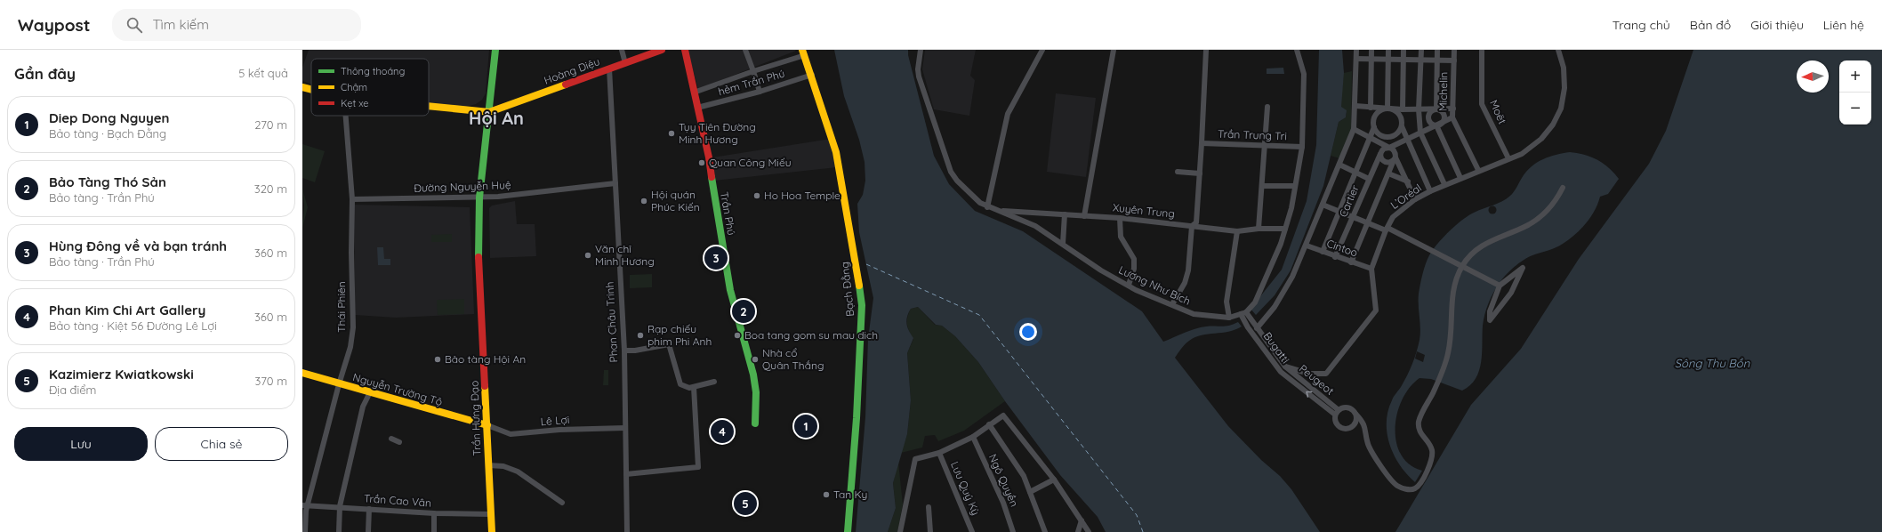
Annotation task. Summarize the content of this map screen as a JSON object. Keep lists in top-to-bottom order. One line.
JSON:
{"streets":{"street":["Hoàng Diệu","hẻm Trần Phú","Michelin","Moët","Trần Trung Tri","Đường Nguyễn Huệ","L’Oréal","Cartier","Xuyên Trung","Trần Phú","Cintoo","Lương Như Bích","Bạch Đằng","Thái Phiên","Phan Châu Trinh","Bugatti","Peugeot","Nguyễn Trường Tộ","Trần Hưng Đạo","Lê Lợi","Ngô Quyền","Lưu Quý Kỳ","Trần Cao Vân"]},"crossings":[["Hoàng Diệu","Phan Châu Trinh"],["Hoàng Diệu","Trần Hưng Đạo"],["hẻm Trần Phú","Trần Phú"],["hẻm Trần Phú","Bạch Đằng"],["Michelin","L’Oréal"],["Moët","L’Oréal"],["Trần Trung Tri","Xuyên Trung"],["Trần Trung Tri","Lương Như Bích"],["Đường Nguyễn Huệ","Thái Phiên"],["Đường Nguyễn Huệ","Phan Châu Trinh"],["Đường Nguyễn Huệ","Trần Hưng Đạo"],["L’Oréal","Cintoo"],["L’Oréal","Peugeot"],["Cartier","Cintoo"],["Xuyên Trung","Lương Như Bích"],["Lương Như Bích","Bugatti"],["Lương Như Bích","Peugeot"],["Thái Phiên","Nguyễn Trường Tộ"],["Thái Phiên","Trần Cao Vân"],["Phan Châu Trinh","Lê Lợi"],["Bugatti","Peugeot"],["Nguyễn Trường Tộ","Trần Hưng Đạo"],["Nguyễn Trường Tộ","Lê Lợi"],["Trần Hưng Đạo","Lê Lợi"],["Trần Hưng Đạo","Trần Cao Vân"]],"one_way":["Bugatti"],"districts":["Hội An"],"water":["Sông Thu Bồn"],"places":["Tụy Tiên Đường Minh Hương","Quan Công Miếu","Ho Hoa Temple","Hội quán Phúc Kiến","Văn chỉ Minh Hương","Rạp chiếu phim Phi Anh","Boa tang gom su mau dich","Bảo tàng Hội An","Nhà cổ Quân Thắng","Tan Ky"],"legend":["Thông thoáng","Chậm","Kẹt xe"],"north":"left","page":{"header":"Waypost","search":"Tìm kiếm","nav":["Trang chủ","Bản đồ","Giới thiệu","Liên hệ"],"heading":["Gần đây","5 kết quả"],"map_buttons":["+","−"],"list":[{"mark":"1","name":"Diep Dong Nguyen","note":"Bảo tàng · Bạch Đằng","value":"270 m"},{"mark":"2","name":"Bảo Tàng Thó Sản","note":"Bảo tàng · Trần Phú","value":"320 m"},{"mark":"3","name":"Hùng Đông về và bạn tránh","note":"Bảo tàng · Trần Phú","value":"360 m"},{"mark":"4","name":"Phan Kim Chi Art Gallery","note":"Bảo tàng · Kiệt 56 Đường Lê Lợi","value":"360 m"},{"mark":"5","name":"Kazimierz Kwiatkowski","note":"Địa điểm","value":"370 m"}],"pins":["3","2","1","4","5"],"buttons":["Lưu","Chia sẻ"]}}
